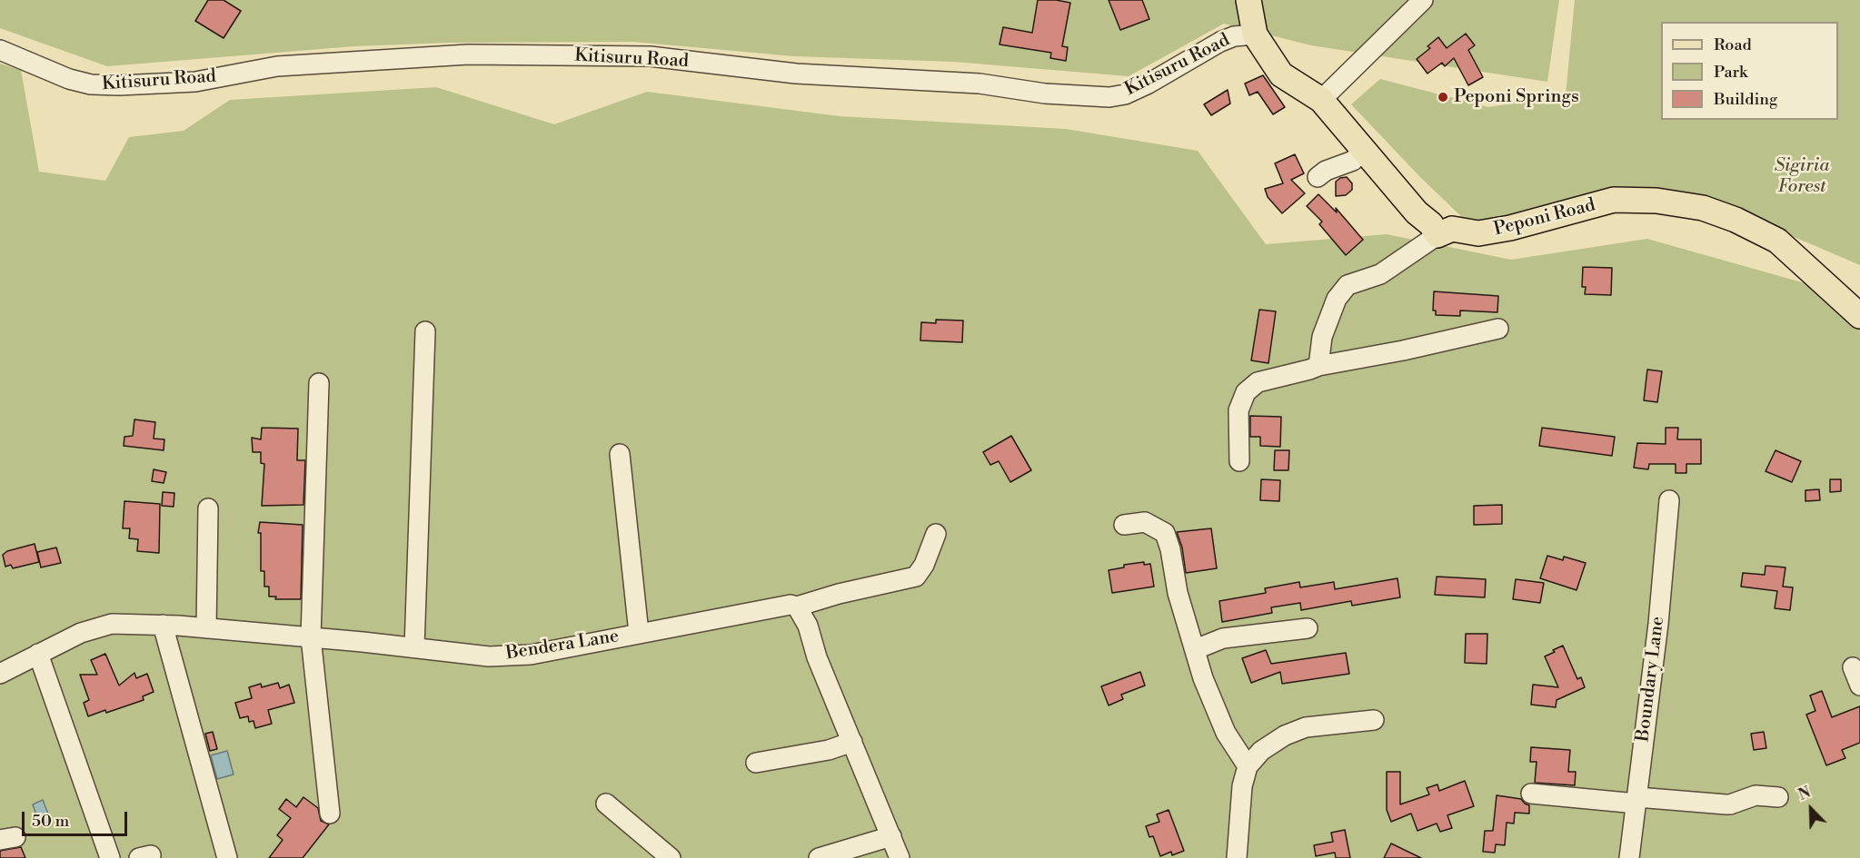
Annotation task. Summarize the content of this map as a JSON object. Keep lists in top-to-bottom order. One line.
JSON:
{"streets":{"main road":["Peponi Road"],"street":["Kitisuru Road","Bendera Lane","Boundary Lane"]},"parks":["Sigiria Forest"],"places":["Peponi Springs"],"legend":["Road","Park","Building"],"scale_bar":"50 m","north":"top left"}
